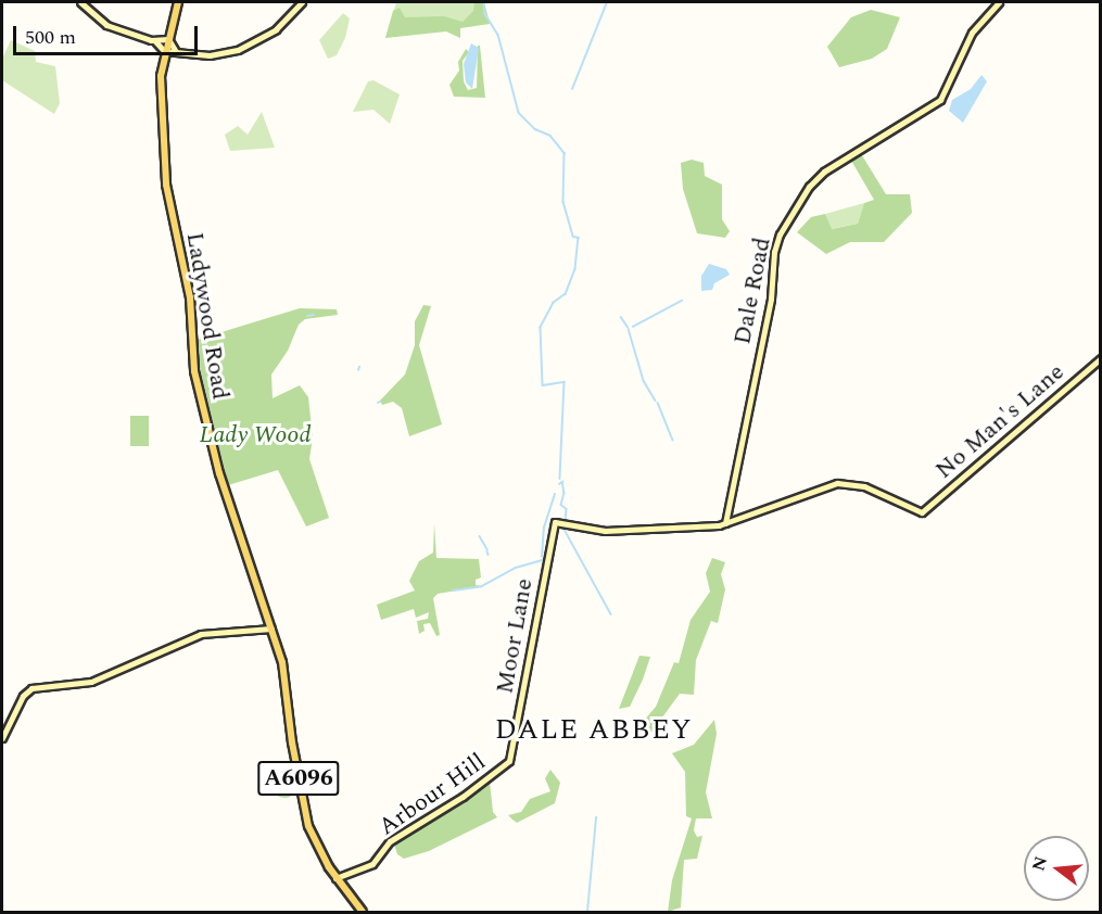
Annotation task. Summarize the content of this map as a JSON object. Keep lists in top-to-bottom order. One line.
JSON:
{"streets":{"main road":["Ladywood Road","A6096"],"street":["Dale Road","No Man's Lane","Moor Lane","Arbour Hill"]},"crossings":[["Dale Road","No Man's Lane"],["Dale Road","Moor Lane"],["Ladywood Road","A6096"],["No Man's Lane","Moor Lane"],["Moor Lane","Arbour Hill"],["A6096","Arbour Hill"]],"districts":["DALE ABBEY"],"parks":["Lady Wood"],"scale_bar":"500 m","north":"left"}
